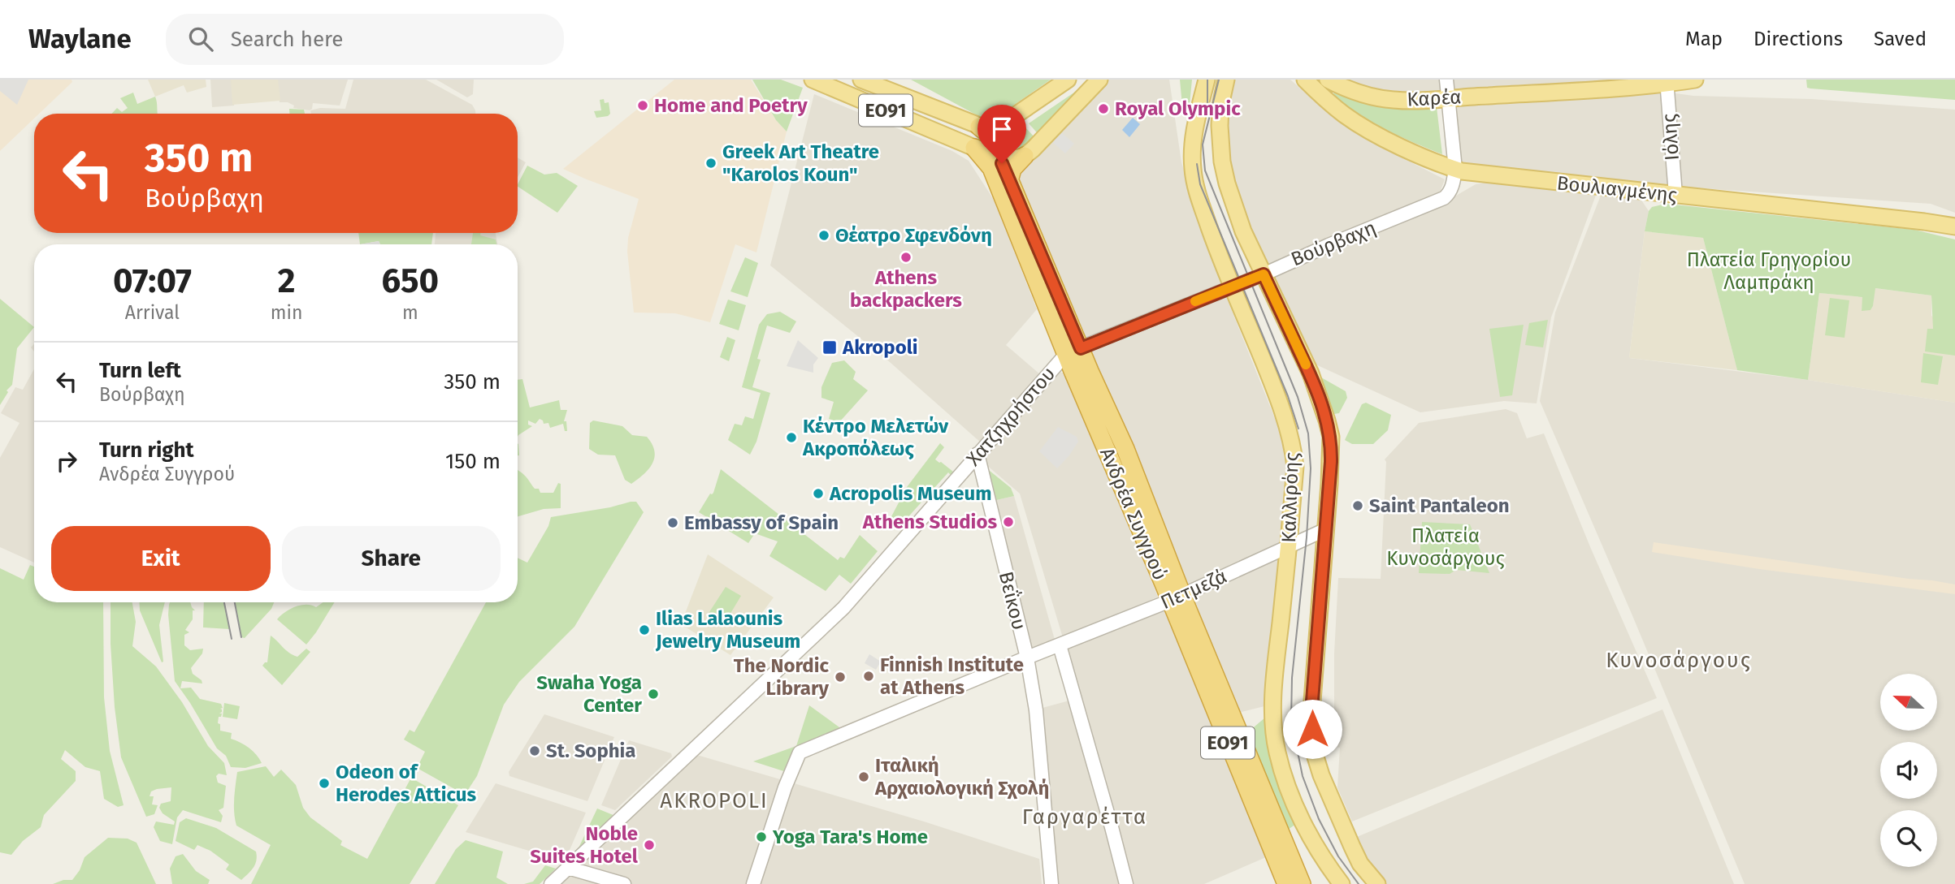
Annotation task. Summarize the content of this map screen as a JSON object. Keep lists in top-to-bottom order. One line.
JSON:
{"streets":{"highway":["ΕΟ91","Ανδρέα Συγγρού"],"main road":["Καρέα","Βουλιαγμένης","Καλλιρόης"],"street":["Ιόλης","Βούρβαχη","Χατζηχρήστου","Πετμεζά","Βεΐκου"]},"crossings":[["Καρέα","Ιόλης"],["ΕΟ91","Ανδρέα Συγγρού"],["Ιόλης","Βουλιαγμένης"],["Βουλιαγμένης","Βούρβαχη"],["Βούρβαχη","Χατζηχρήστου"],["Βούρβαχη","Καλλιρόης"],["Βούρβαχη","Ανδρέα Συγγρού"],["Χατζηχρήστου","Ανδρέα Συγγρού"],["Χατζηχρήστου","Βεΐκου"],["Καλλιρόης","Πετμεζά"],["Ανδρέα Συγγρού","Πετμεζά"],["Πετμεζά","Βεΐκου"]],"districts":["Κυνοσάργους","AKROPOLI","Γαργαρέττα"],"parks":["Πλατεία Γρηγορίου Λαμπράκη","Πλατεία Κυνοσάργους"],"places":{"other":["Home and Poetry","Royal Olympic","Greek Art Theatre \"Karolos Koun\"","Θέατρο Σφενδόνη","Athens backpackers","Κέντρο Μελετών Ακροπόλεως","Acropolis Museum","Saint Pantaleon","Athens Studios","Embassy of Spain","Ilias Lalaounis Jewelry Museum","Finnish Institute at Athens","The Nordic Library","Swaha Yoga Center","St. Sophia","Ιταλική Αρχαιολογική Σχολή","Odeon of Herodes Atticus","Yoga Tara's Home","Noble Suites Hotel"],"transit":["Akropoli"]},"north":"left","page":{"header":"Waylane","search":"Search here","nav":["Map","Directions","Saved"],"turn":["350 m","Βούρβαχη"],"eta":["07:07","Arrival","2","min","650","m"],"list":[{"name":"Turn left","note":"Βούρβαχη","value":"350 m"},{"name":"Turn right","note":"Ανδρέα Συγγρού","value":"150 m"}],"buttons":["Exit","Share"]}}
